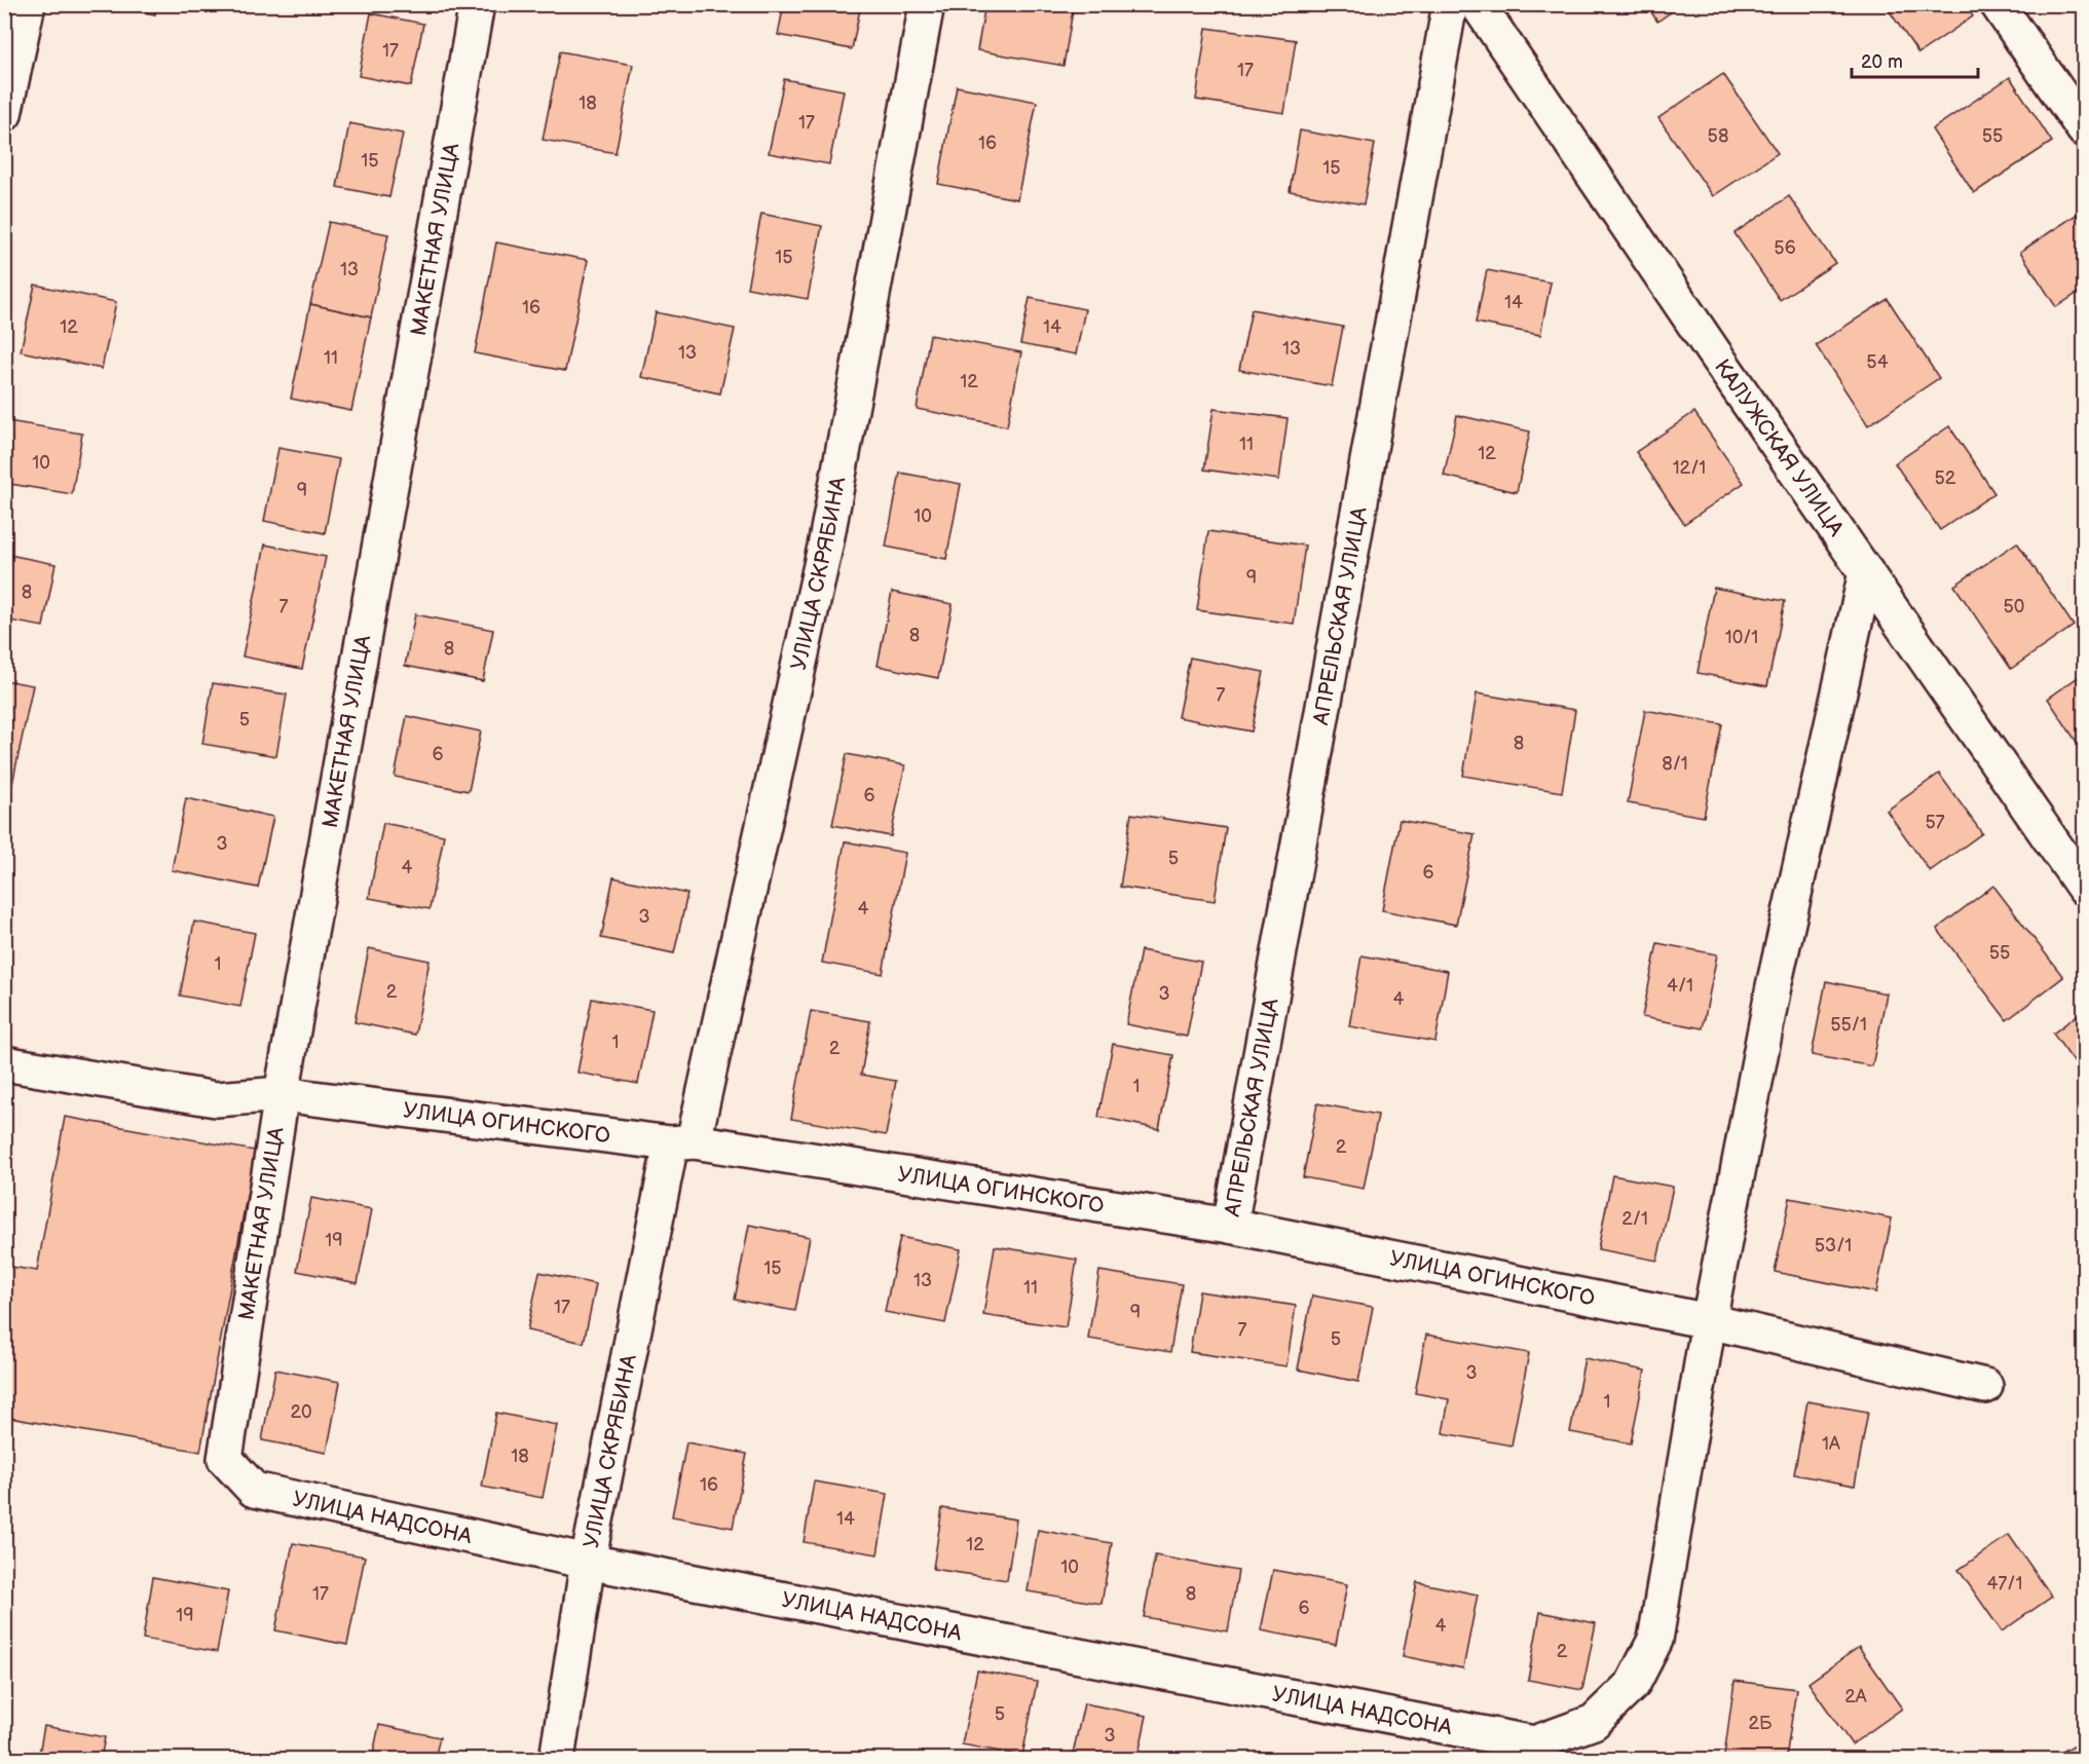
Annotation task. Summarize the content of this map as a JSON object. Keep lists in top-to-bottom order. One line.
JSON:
{"streets":{"street":["МАКЕТНАЯ УЛИЦА","КАЛУЖСКАЯ УЛИЦА","УЛИЦА СКРЯБИНА","АПРЕЛЬСКАЯ УЛИЦА","УЛИЦА ОГИНСКОГО","УЛИЦА НАДСОНА"]},"crossings":[["МАКЕТНАЯ УЛИЦА","УЛИЦА ОГИНСКОГО"],["МАКЕТНАЯ УЛИЦА","УЛИЦА НАДСОНА"],["УЛИЦА СКРЯБИНА","УЛИЦА ОГИНСКОГО"],["УЛИЦА СКРЯБИНА","УЛИЦА НАДСОНА"],["АПРЕЛЬСКАЯ УЛИЦА","УЛИЦА ОГИНСКОГО"],["УЛИЦА ОГИНСКОГО","УЛИЦА НАДСОНА"]],"house_numbers":["17","17","18","17","58","55","16","15","15","56","15","13","14","16","12","14","13","13","11","54","12","11","12","10","12/1","52","9","10","9","8","7","50","8","10/1","8","7","5","8","6","8/1","6","57","3","5","4","6","4","3","55","1","4/1","2","3","4","55/1","1","2","1","2","2/1","19","53/1","15","13","11","17","9","7","5","3","1","20","1А","18","16","14","12","10","47/1","17","8","6","19","4","2","2А","5","2Б","3"],"scale_bar":"20 m"}
